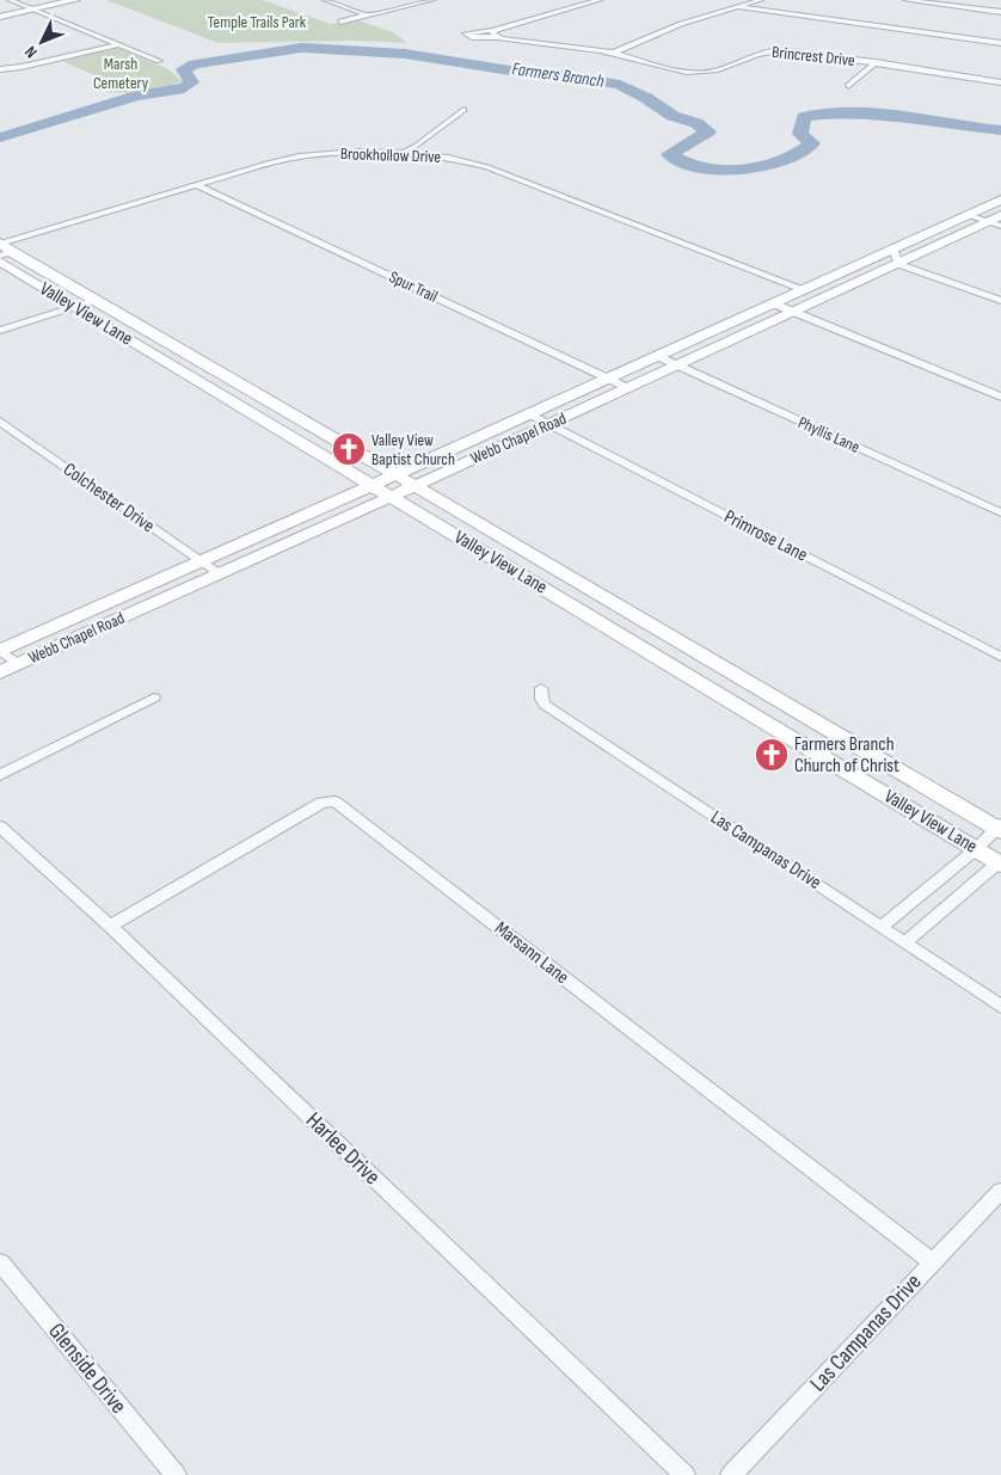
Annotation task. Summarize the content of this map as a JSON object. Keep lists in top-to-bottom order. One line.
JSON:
{"streets":{"main road":["Valley View Lane","Webb Chapel Road"],"street":["Brincrest Drive","Brookhollow Drive","Spur Trail","Phyllis Lane","Colchester Drive","Primrose Lane","Las Campanas Drive","Marsann Lane","Harlee Drive","Glenside Drive"]},"crossings":[["Brookhollow Drive","Spur Trail"],["Brookhollow Drive","Valley View Lane"],["Brookhollow Drive","Webb Chapel Road"],["Spur Trail","Webb Chapel Road"],["Valley View Lane","Webb Chapel Road"],["Phyllis Lane","Webb Chapel Road"],["Webb Chapel Road","Colchester Drive"],["Webb Chapel Road","Primrose Lane"],["Las Campanas Drive","Marsann Lane"],["Marsann Lane","Harlee Drive"]],"water":["Farmers Branch"],"parks":["Temple Trails Park","Marsh Cemetery"],"places":{"church":["Valley View Baptist Church","Farmers Branch Church of Christ"]},"north":"bottom left"}
